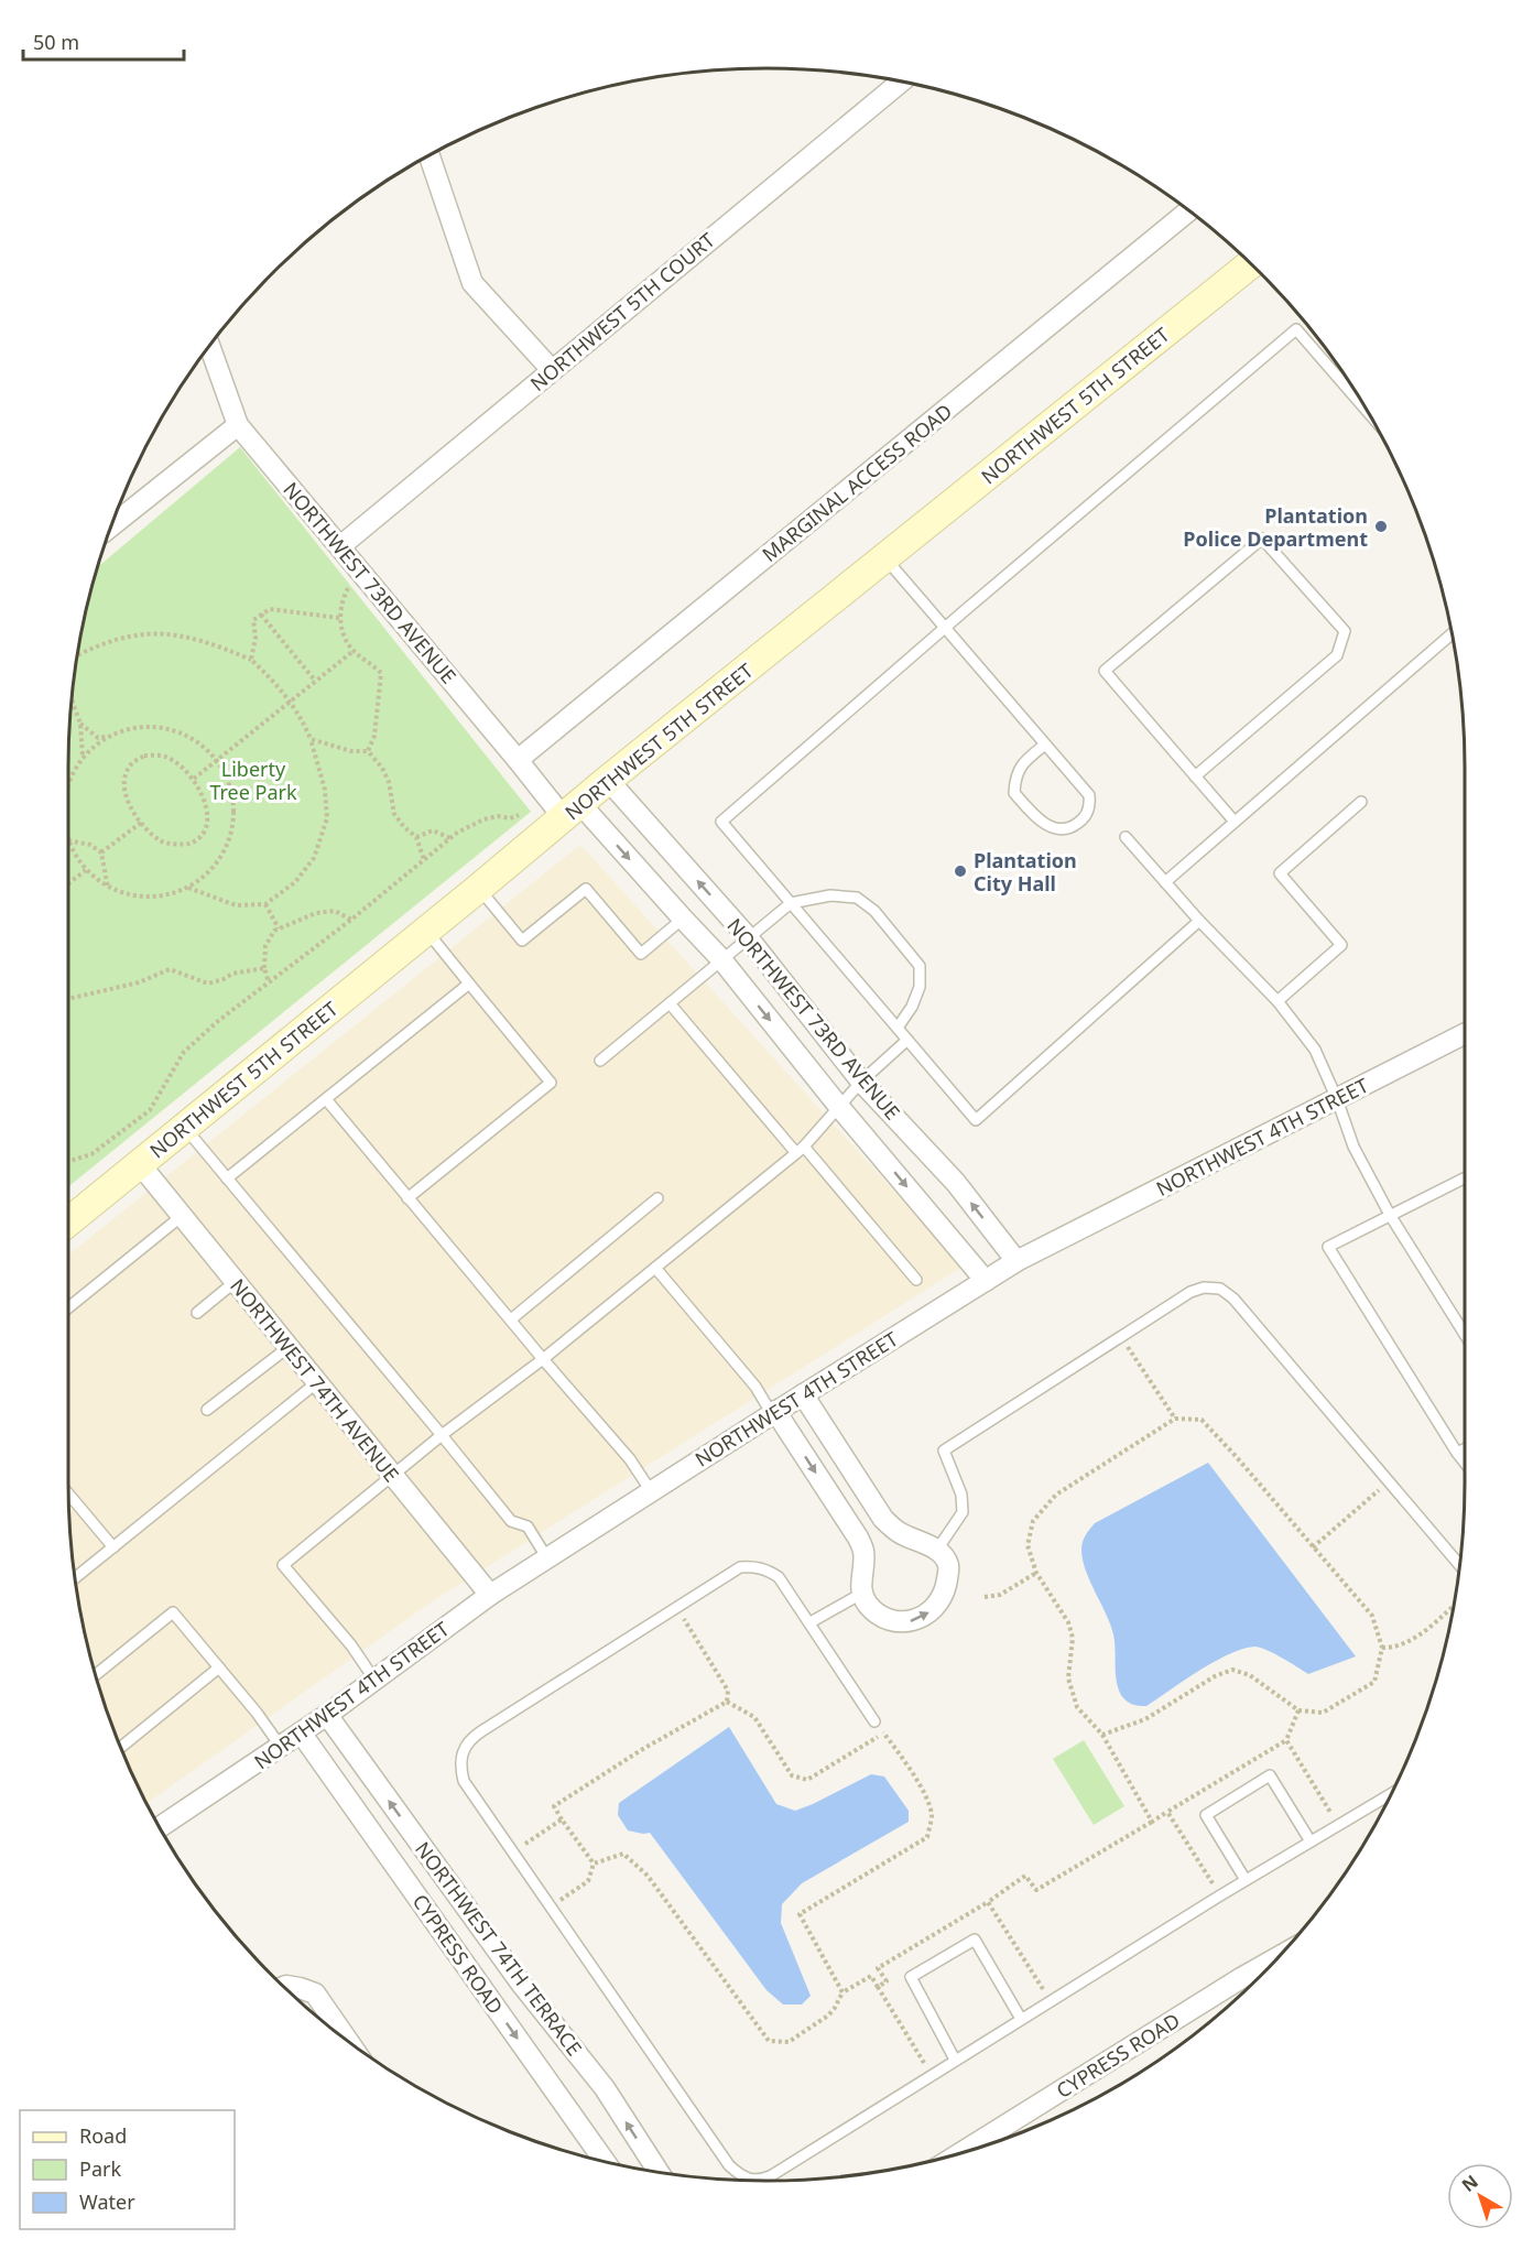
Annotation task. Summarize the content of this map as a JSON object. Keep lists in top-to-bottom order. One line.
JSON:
{"streets":{"street":["NORTHWEST 5TH COURT","NORTHWEST 5TH STREET","MARGINAL ACCESS ROAD","NORTHWEST 73RD AVENUE","NORTHWEST 4TH STREET","NORTHWEST 74TH AVENUE","NORTHWEST 74TH TERRACE","CYPRESS ROAD"]},"crossings":[["NORTHWEST 5TH COURT","NORTHWEST 73RD AVENUE"],["NORTHWEST 5TH STREET","NORTHWEST 73RD AVENUE"],["NORTHWEST 5TH STREET","NORTHWEST 74TH AVENUE"],["MARGINAL ACCESS ROAD","NORTHWEST 73RD AVENUE"],["NORTHWEST 73RD AVENUE","NORTHWEST 4TH STREET"],["NORTHWEST 4TH STREET","NORTHWEST 74TH AVENUE"],["NORTHWEST 4TH STREET","NORTHWEST 74TH TERRACE"],["NORTHWEST 4TH STREET","CYPRESS ROAD"]],"one_way":["NORTHWEST 74TH TERRACE","CYPRESS ROAD"],"parks":["Liberty Tree Park"],"places":["Plantation Police Department","Plantation City Hall"],"legend":["Road","Park","Water"],"scale_bar":"50 m","north":"top left"}
